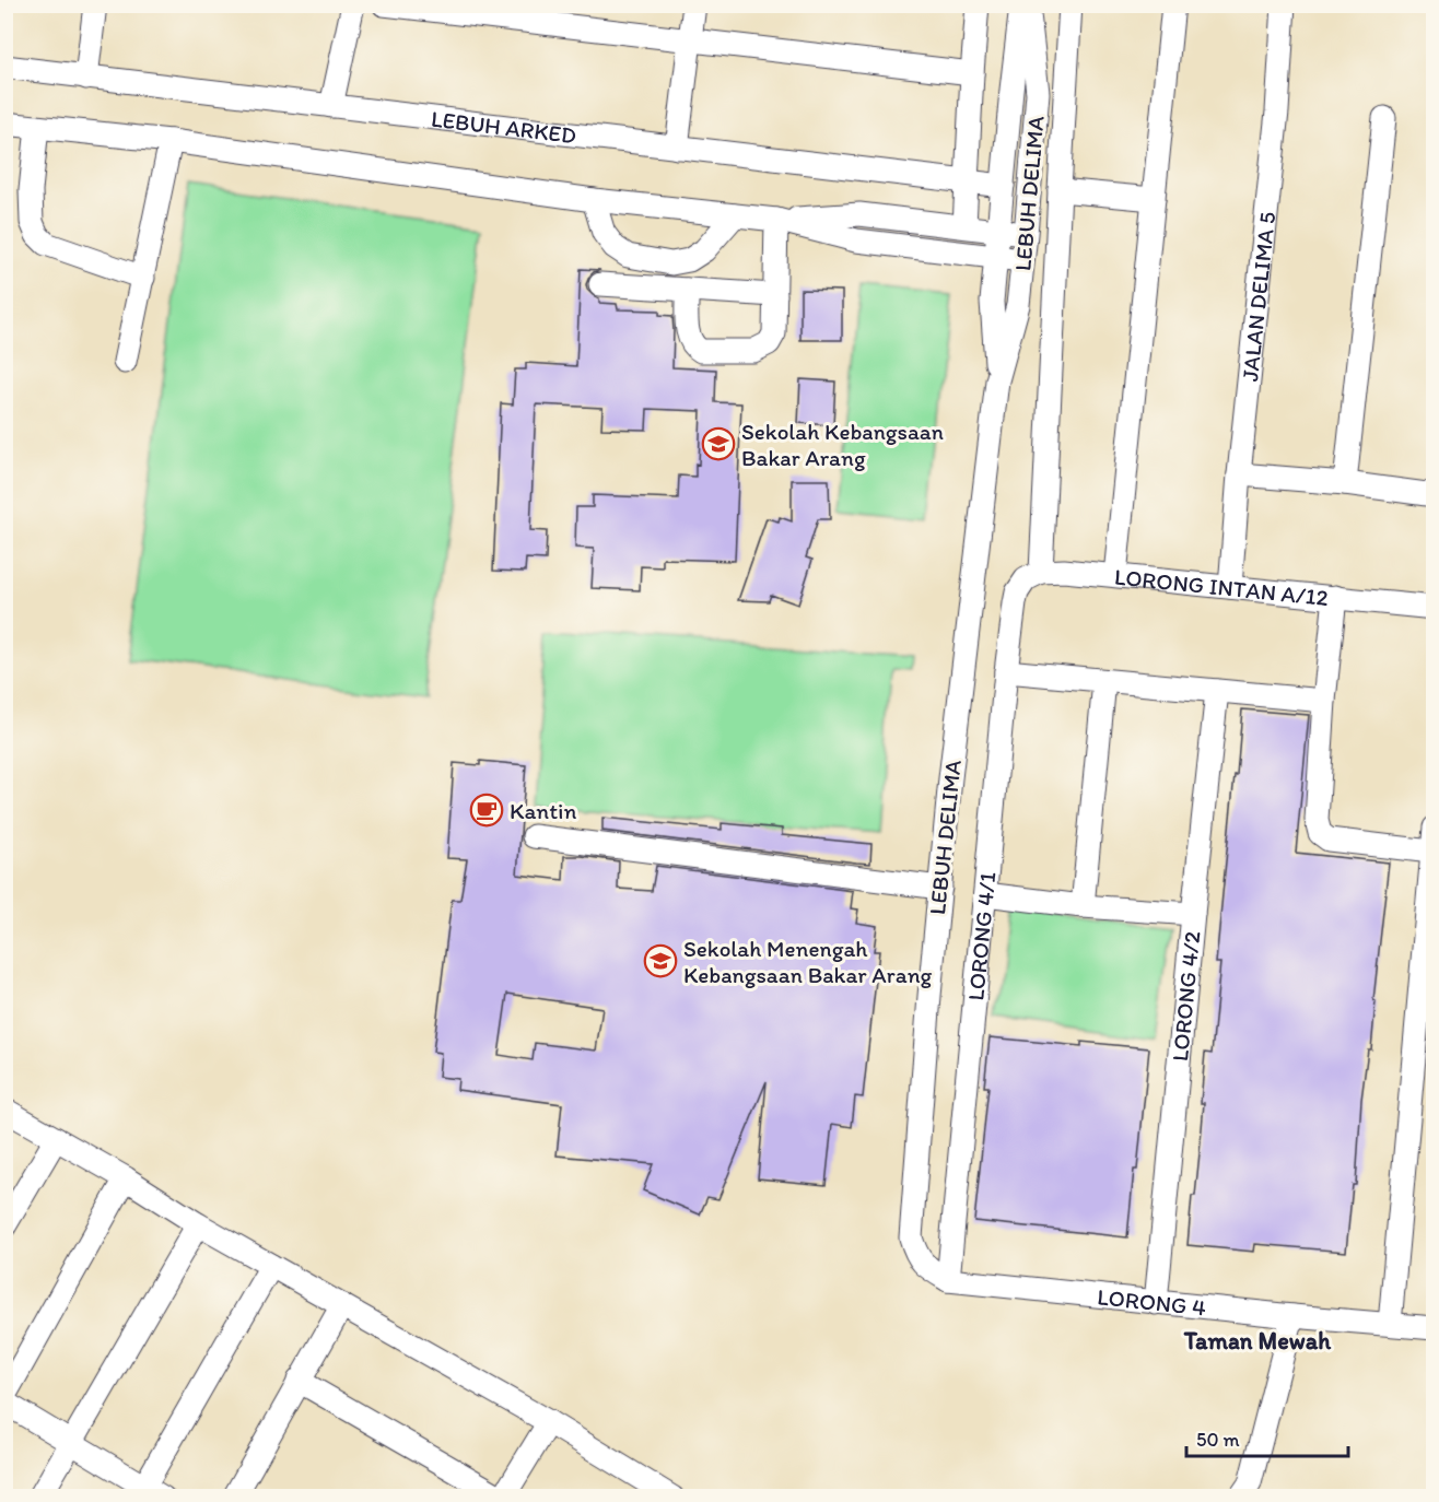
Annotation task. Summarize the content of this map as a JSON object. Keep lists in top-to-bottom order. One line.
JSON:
{"streets":{"street":["LEBUH ARKED","LEBUH DELIMA","JALAN DELIMA 5","LORONG INTAN A/12","LORONG 4/1","LORONG 4/2","LORONG 4"]},"crossings":[["LEBUH ARKED","LEBUH DELIMA"],["LEBUH DELIMA","LORONG 4/1"],["LEBUH DELIMA","LORONG 4"],["JALAN DELIMA 5","LORONG INTAN A/12"],["LORONG INTAN A/12","LORONG 4/1"],["LORONG 4/1","LORONG 4"],["LORONG 4/2","LORONG 4"]],"districts":["Taman Mewah"],"places":{"school or university":["Sekolah Kebangsaan Bakar Arang","Sekolah Menengah Kebangsaan Bakar Arang"],"cafe":["Kantin"]},"scale_bar":"50 m"}
